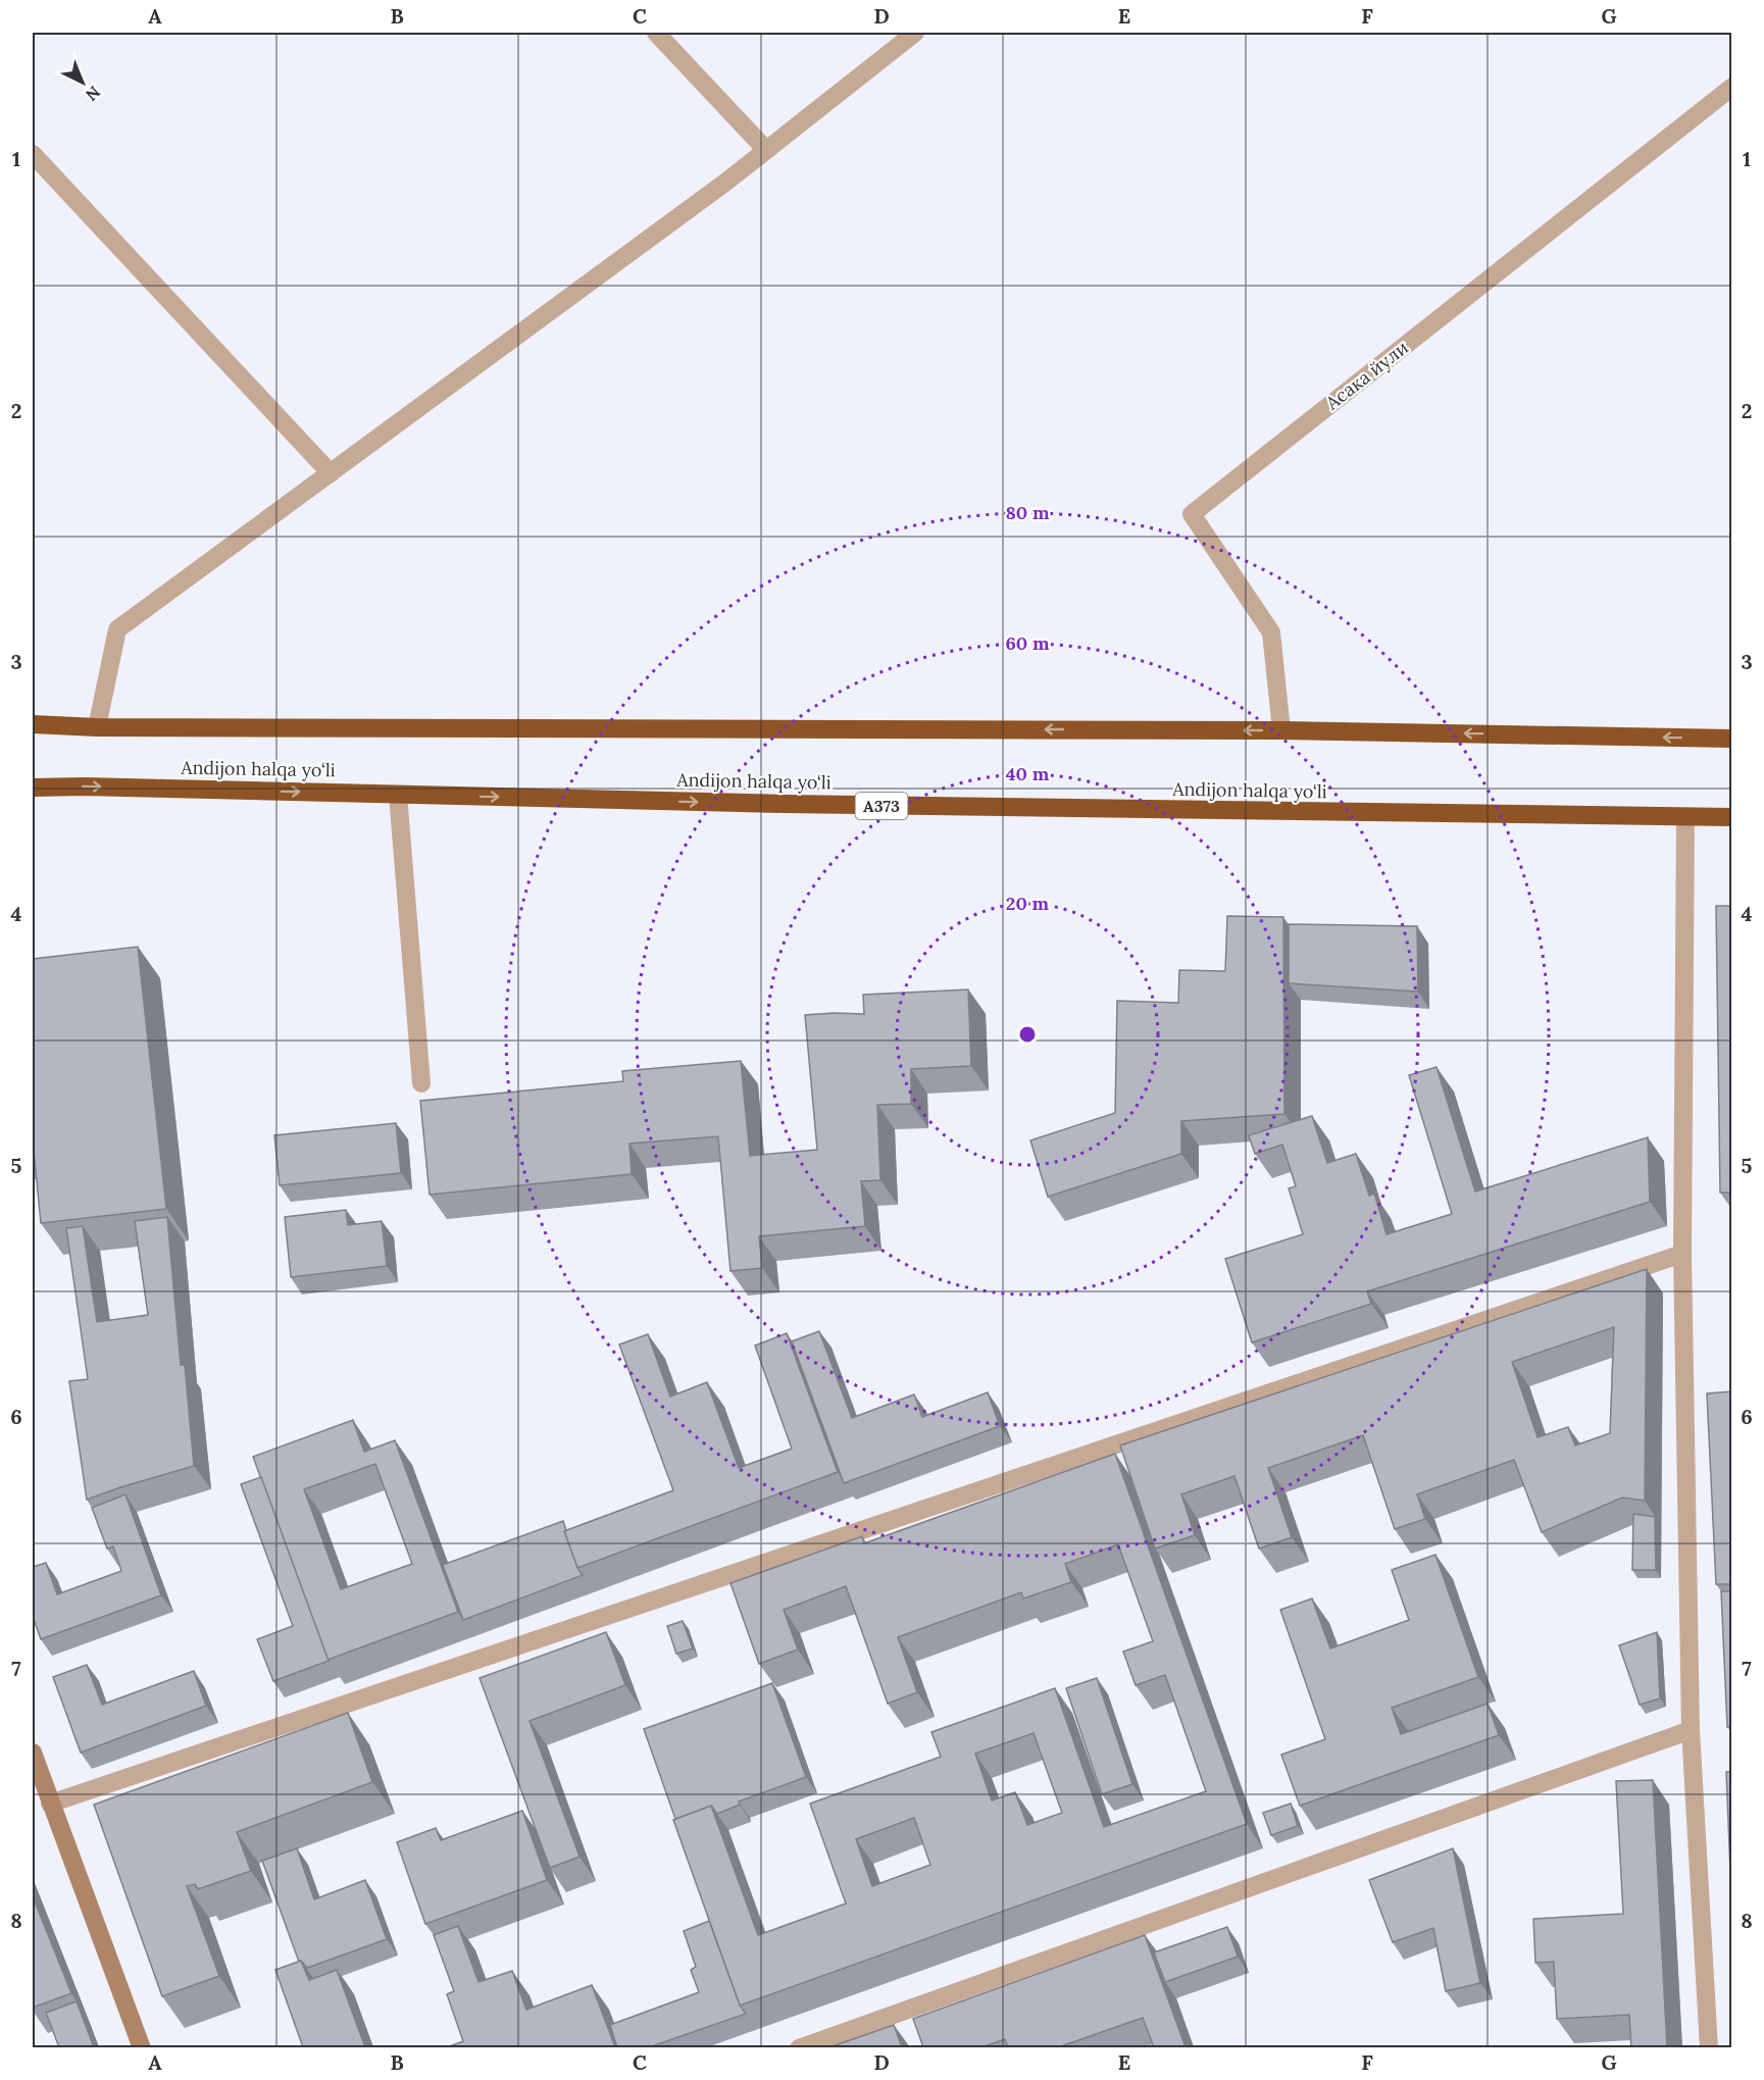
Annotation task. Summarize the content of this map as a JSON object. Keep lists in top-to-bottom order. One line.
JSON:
{"streets":{"highway":["Andijon halqa yo‘li","A373"],"street":["Асака йули"]},"north":"bottom right","grid":{"columns":["A","B","C","D","E","F","G"],"rows":["1","2","3","4","5","6","7","8"]},"rings":["80 m","60 m","40 m","20 m"]}
